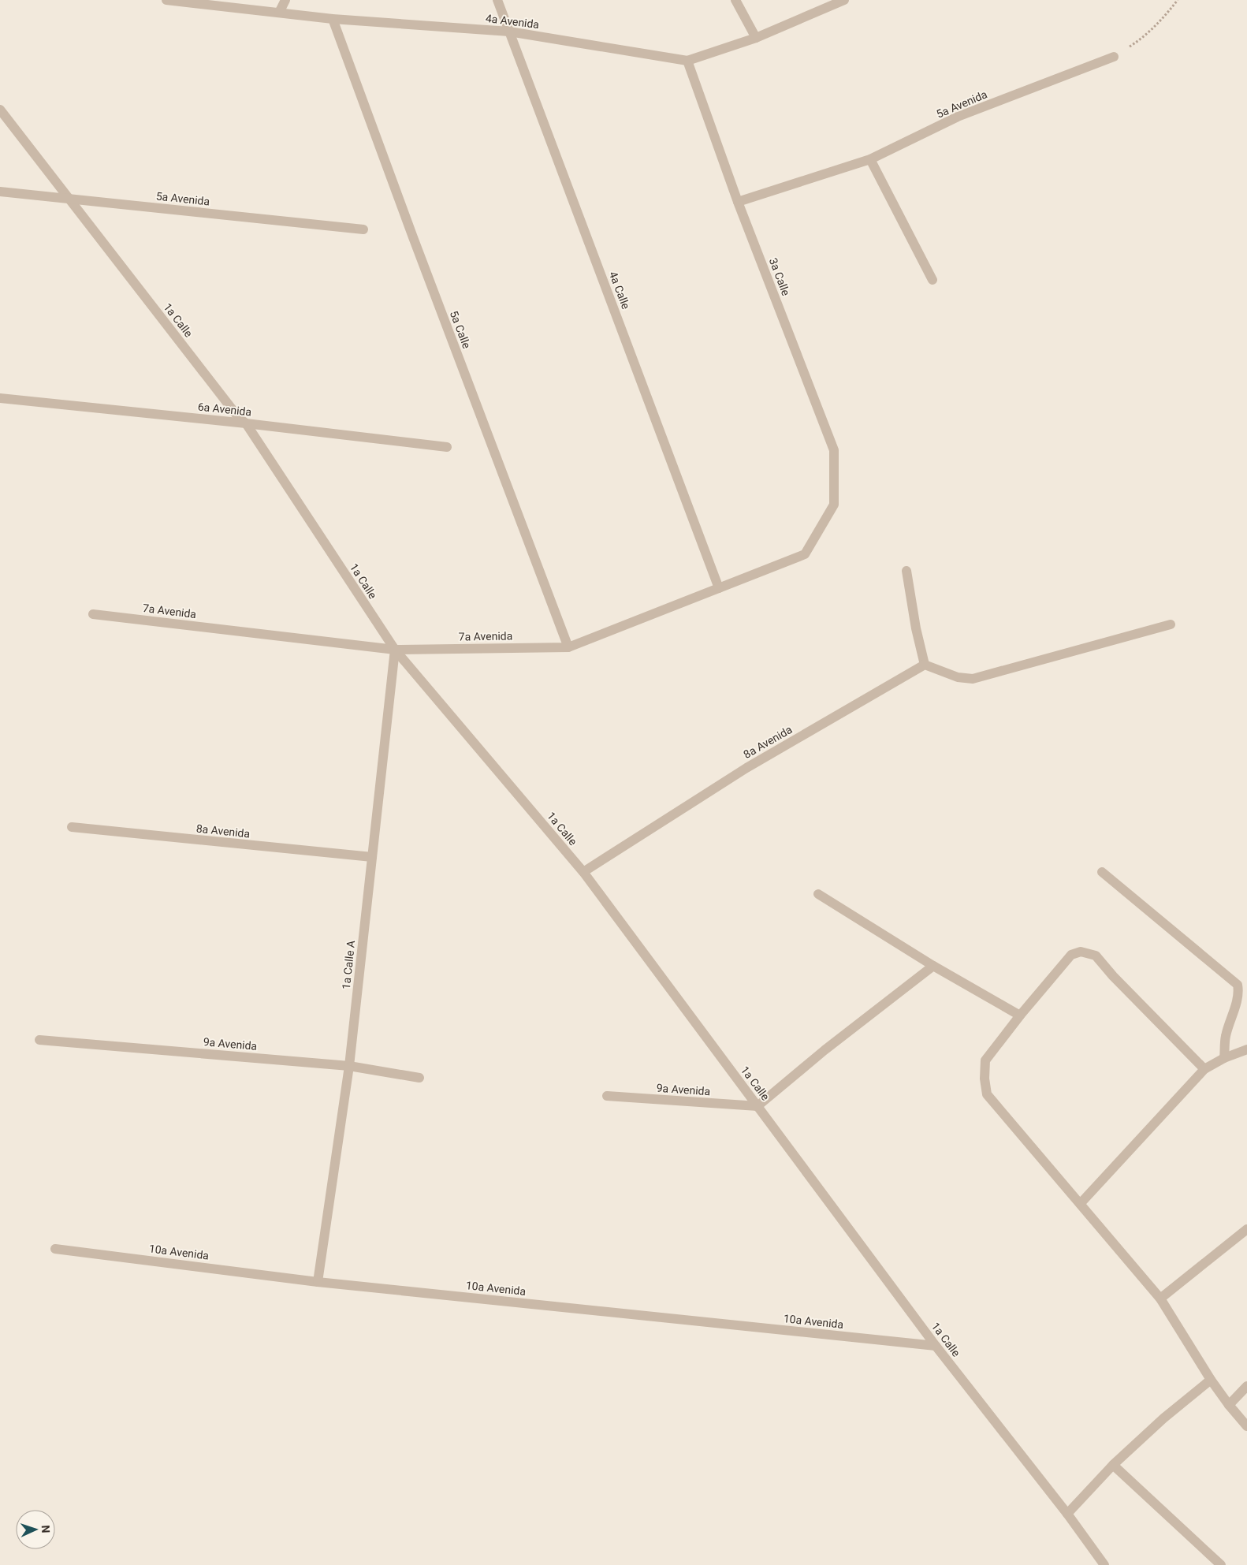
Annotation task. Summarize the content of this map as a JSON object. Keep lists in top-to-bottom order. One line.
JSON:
{"streets":{"street":["4a Avenida","5a Avenida","3a Calle","4a Calle","1a Calle","5a Calle","6a Avenida","7a Avenida","8a Avenida","1a Calle A","9a Avenida","10a Avenida"]},"crossings":[["4a Avenida","3a Calle"],["4a Avenida","4a Calle"],["4a Avenida","5a Calle"],["5a Avenida","3a Calle"],["5a Avenida","1a Calle"],["3a Calle","7a Avenida"],["4a Calle","7a Avenida"],["1a Calle","6a Avenida"],["1a Calle","7a Avenida"],["1a Calle","8a Avenida"],["1a Calle","1a Calle A"],["1a Calle","9a Avenida"],["1a Calle","10a Avenida"],["5a Calle","7a Avenida"],["7a Avenida","1a Calle A"],["8a Avenida","1a Calle A"],["1a Calle A","9a Avenida"],["1a Calle A","10a Avenida"]],"north":"right"}
